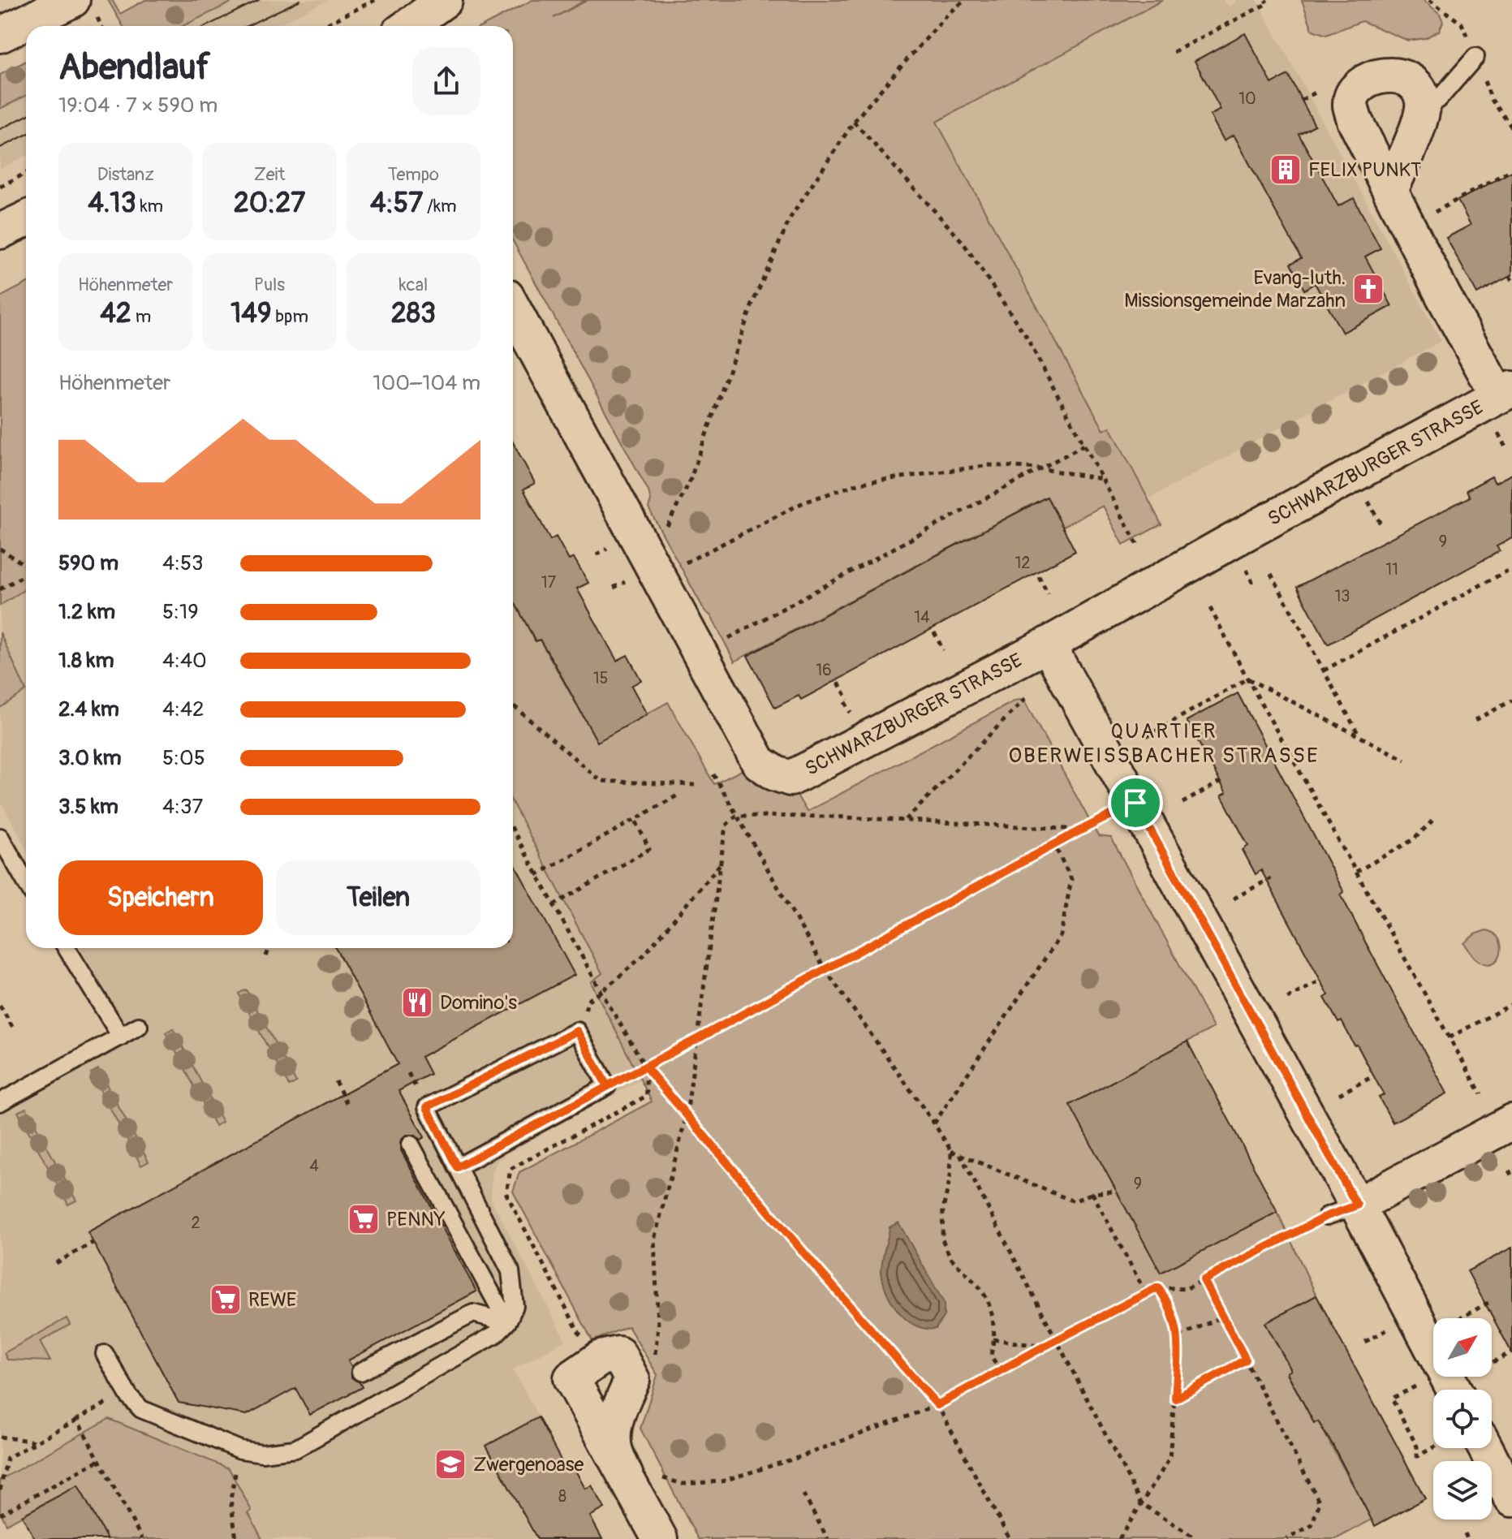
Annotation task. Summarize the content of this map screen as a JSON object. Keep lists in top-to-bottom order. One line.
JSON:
{"streets":{"street":["SCHWARZBURGER STRASSE"]},"districts":["QUARTIER OBERWEISSBACHER STRASSE"],"places":{"building":["FELIX PUNKT"],"church":["Evang-luth. Missionsgemeinde Marzahn"],"restaurant":["Domino's"],"supermarket":["PENNY","REWE"],"school or university":["Zwergenoase"]},"house_numbers":["10","9","12","11","17","13","14","16","15","4","9","2","8"],"north":"top right","page":{"heading":["Abendlauf","19:04 · 7 × 590 m"],"stats":[["Distanz","4.13 km"],["Zeit","20:27"],["Tempo","4:57 /km"],["Höhenmeter","42 m"],["Puls","149 bpm"],["kcal","283"]],"chart":["Höhenmeter","100–104 m"],"list":[{"name":"590 m","note":"4:53"},{"name":"1.2 km","note":"5:19"},{"name":"1.8 km","note":"4:40"},{"name":"2.4 km","note":"4:42"},{"name":"3.0 km","note":"5:05"},{"name":"3.5 km","note":"4:37"}],"buttons":["Speichern","Teilen"]}}
